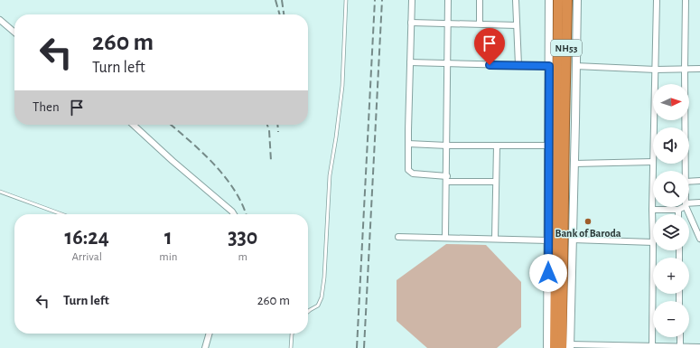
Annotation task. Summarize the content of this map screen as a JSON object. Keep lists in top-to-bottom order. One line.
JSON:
{"streets":{"highway":["NH53"]},"places":["Bank of Baroda"],"north":"right","page":{"turn":["260 m","Turn left"],"map_buttons":["+","−"],"then":"Then","eta":["16:24","Arrival","1","min","330","m"],"list":[{"name":"Turn left","value":"260 m"}]}}
